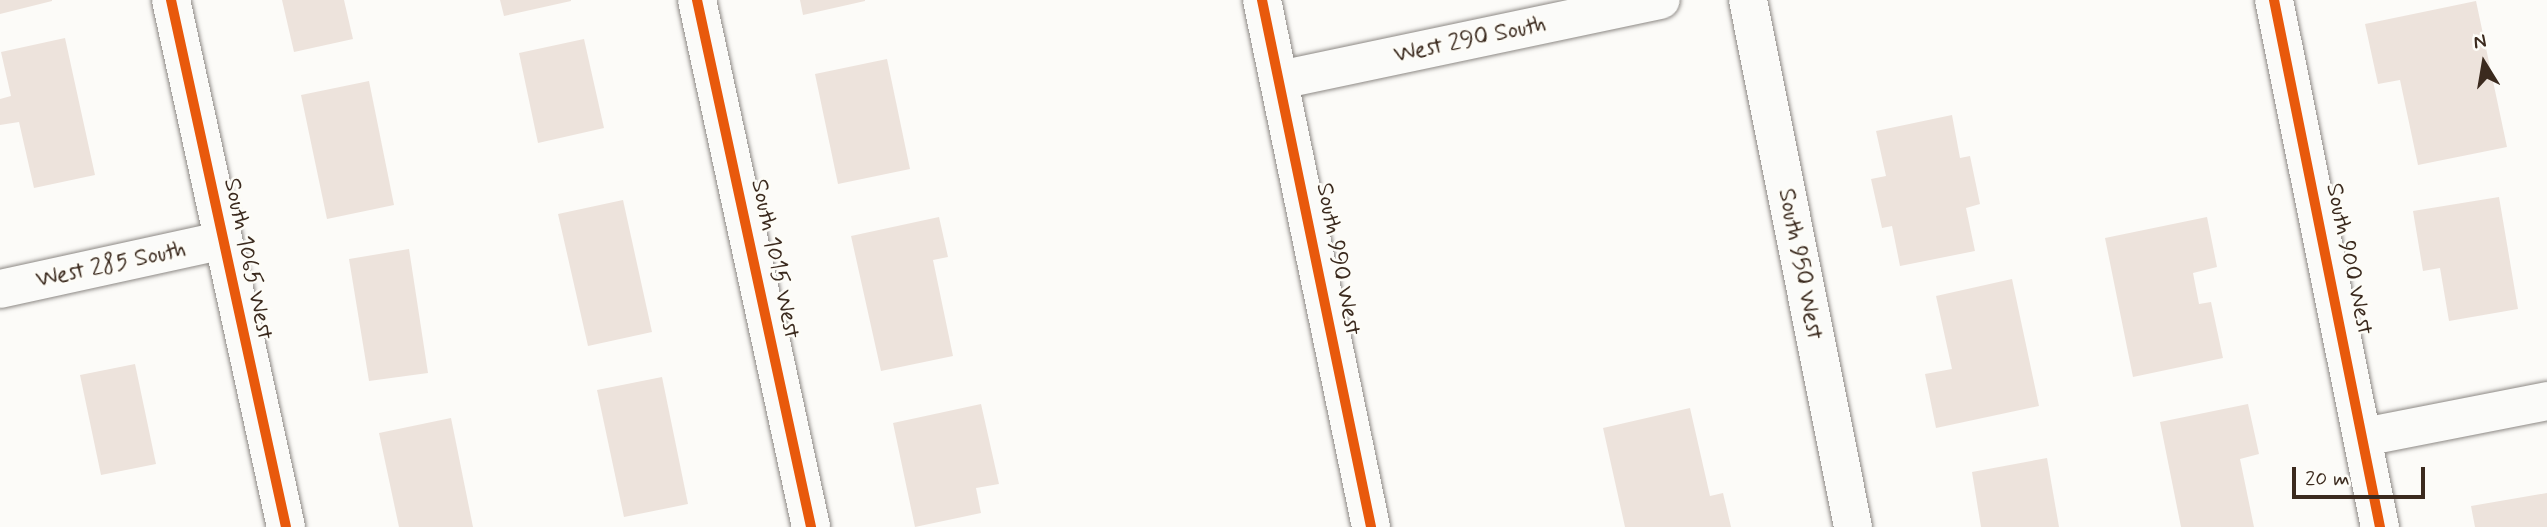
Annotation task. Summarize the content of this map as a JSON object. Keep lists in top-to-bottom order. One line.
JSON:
{"streets":{"street":["West 290 South","South 1065 West","South 1015 West","South 990 West","South 900 West","South 950 West","West 285 South"]},"crossings":[["West 290 South","South 990 West"],["South 1065 West","West 285 South"]],"scale_bar":"20 m","north":"top"}
